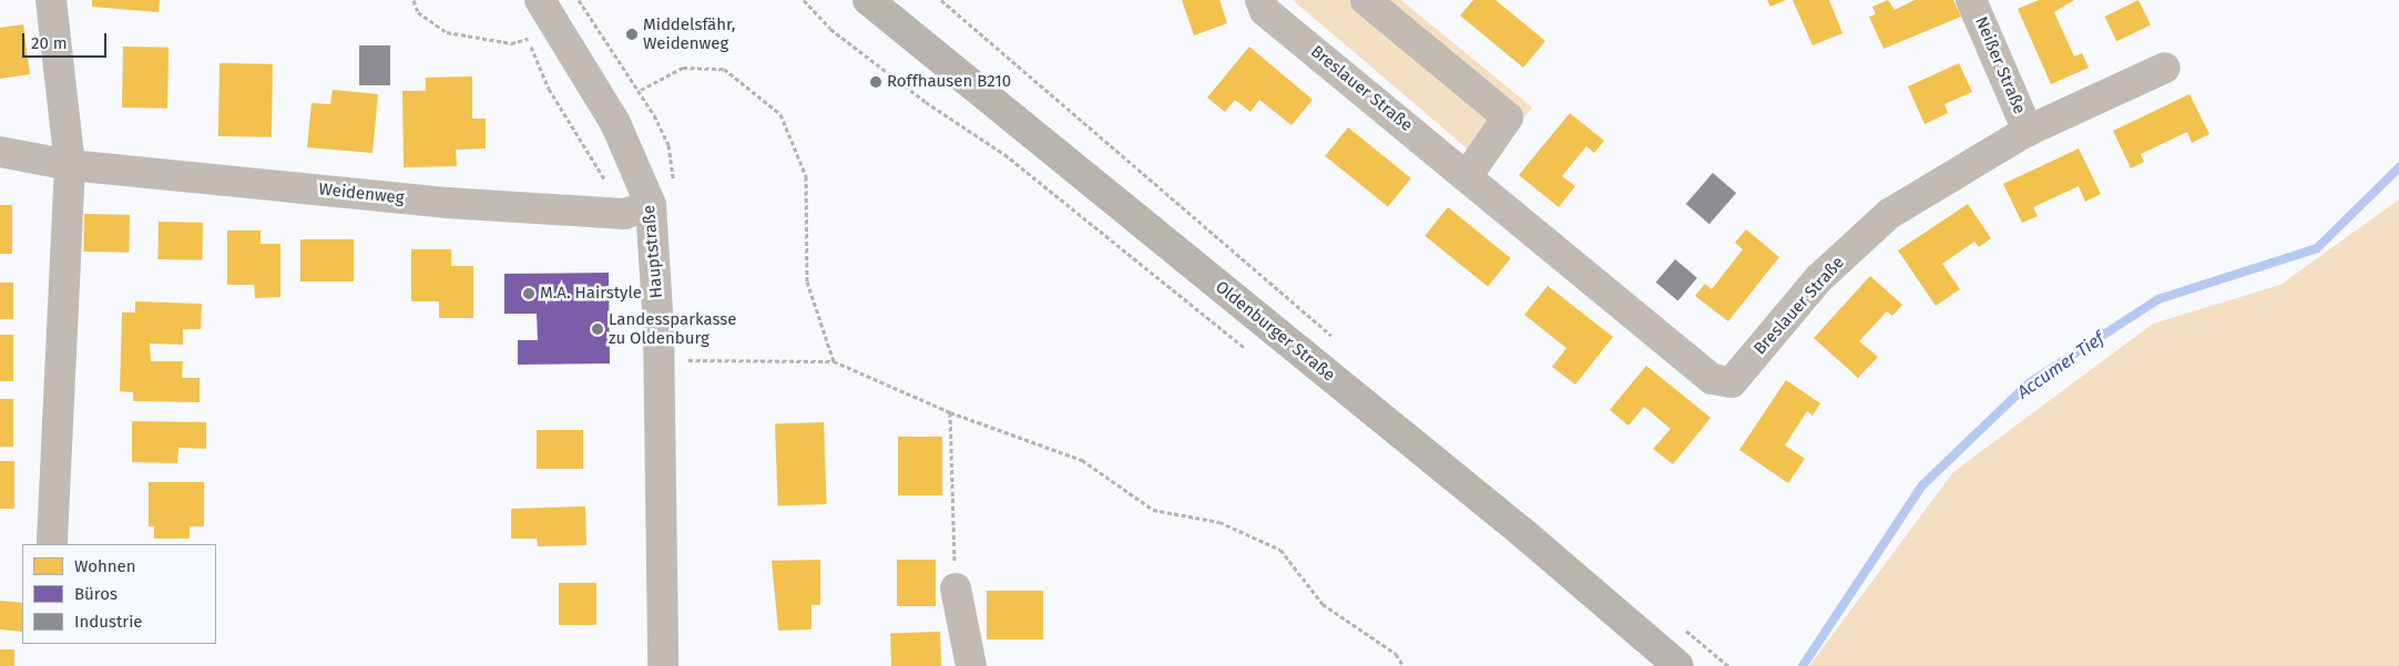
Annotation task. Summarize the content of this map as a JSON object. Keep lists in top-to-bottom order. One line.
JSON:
{"streets":{"main road":["Oldenburger Straße"],"street":["Neißer Straße","Breslauer Straße","Weidenweg","Hauptstraße"]},"crossings":[["Neißer Straße","Breslauer Straße"],["Weidenweg","Hauptstraße"]],"water":["Accumer Tief"],"places":["Middelsfähr, Weidenweg","Roffhausen B210","M.A. Hairstyle","Landessparkasse zu Oldenburg"],"legend":["Wohnen","Büros","Industrie"],"scale_bar":"20 m"}
